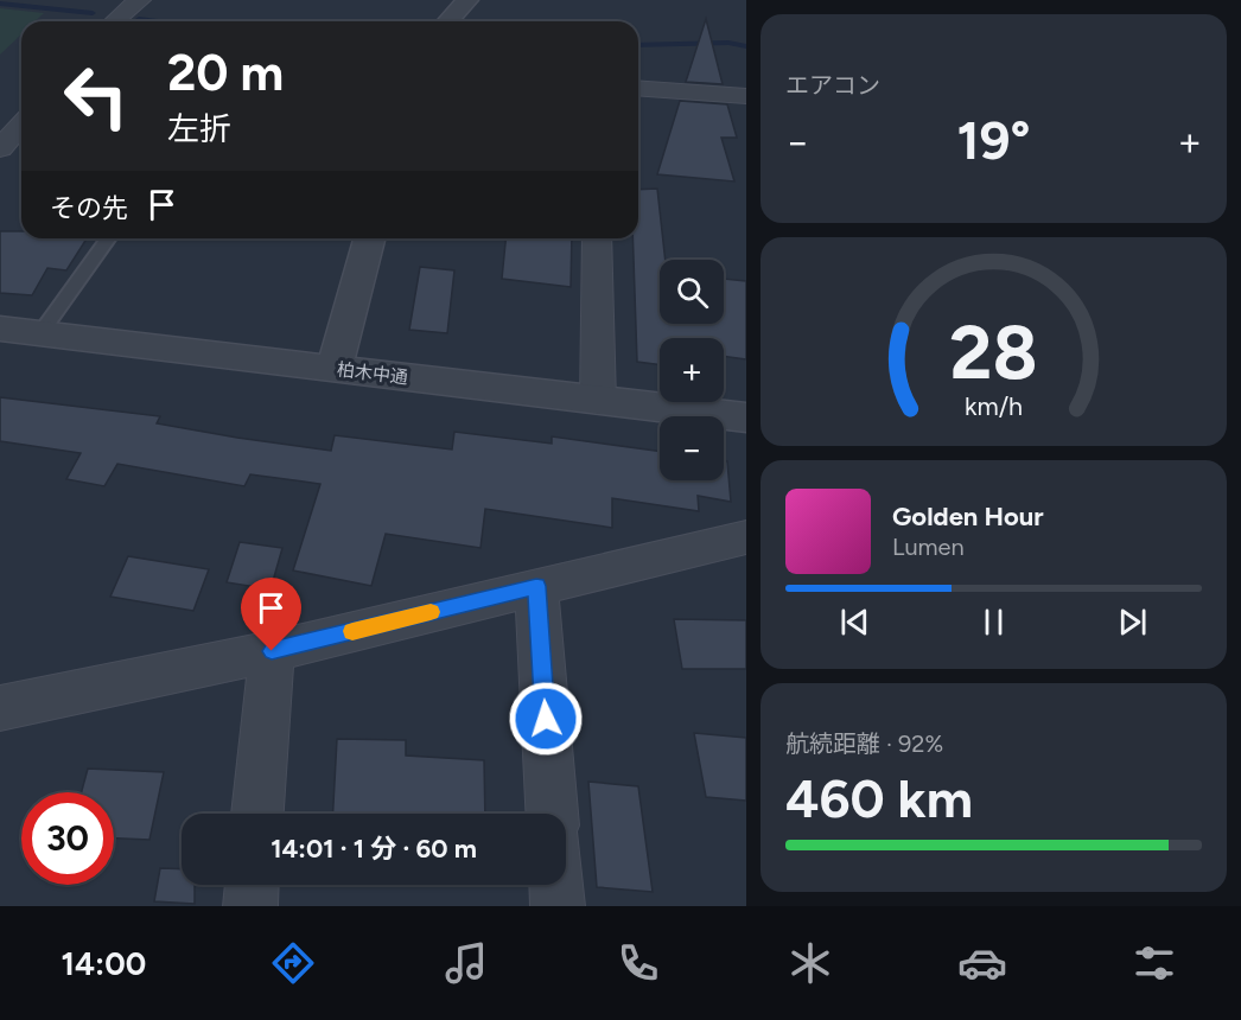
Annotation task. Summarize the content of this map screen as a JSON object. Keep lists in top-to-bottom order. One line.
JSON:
{"streets":{"street":["柏木中通"]},"page":{"tile":["エアコン",["航続距離 · 92%","460 km"]],"turn":["20 m","左折"],"heat":["−","19°","+"],"then":"その先","map_buttons":["+","−"],"song":["Golden Hour","Lumen"],"limit":"30","trip":"14:01 · 1 分 · 60 m","tabs":"14:00","gauge":["28","km/h"]}}
